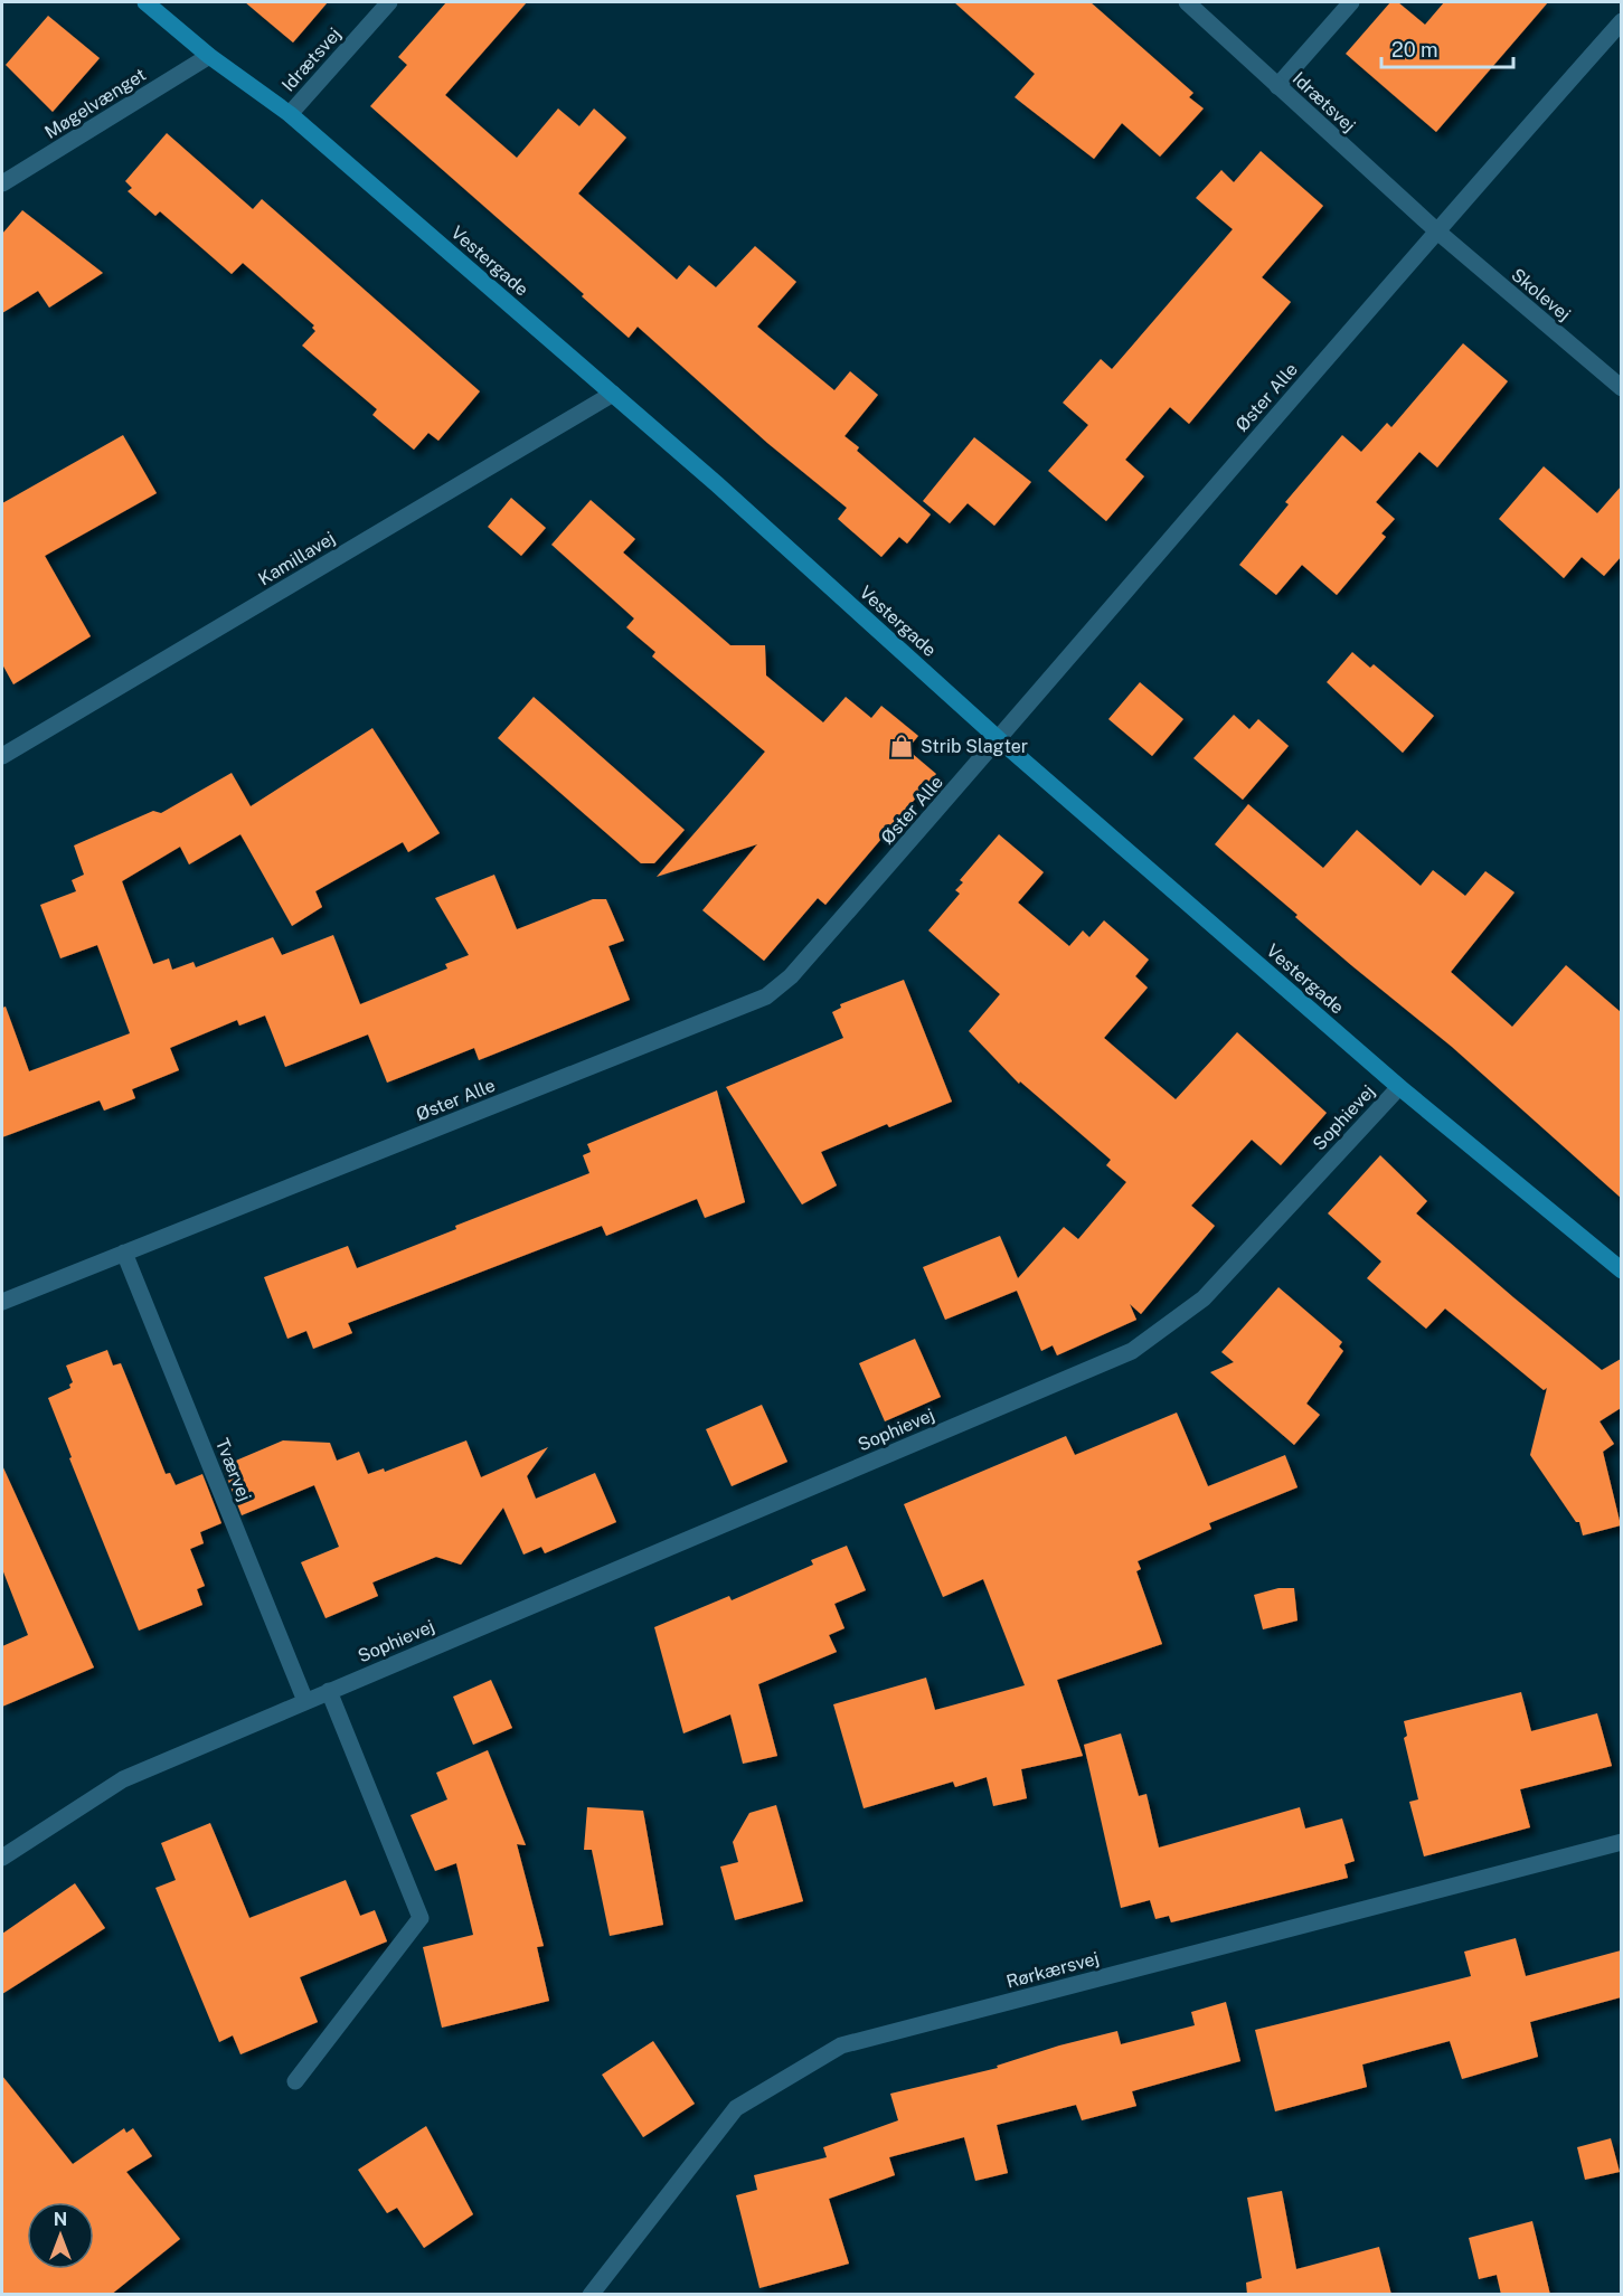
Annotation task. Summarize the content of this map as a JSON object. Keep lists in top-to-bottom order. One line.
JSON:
{"streets":{"street":["Idrætsvej","Møgelvænget","Vestergade","Skolevej","Øster Alle","Kamillavej","Sophievej","Tværvej","Rørkærsvej"]},"crossings":[["Idrætsvej","Vestergade"],["Idrætsvej","Skolevej"],["Idrætsvej","Øster Alle"],["Møgelvænget","Vestergade"],["Vestergade","Øster Alle"],["Vestergade","Kamillavej"],["Vestergade","Sophievej"],["Skolevej","Øster Alle"],["Øster Alle","Tværvej"],["Sophievej","Tværvej"]],"places":{"shop":["Strib Slagter"]},"scale_bar":"20 m","north":"top"}
